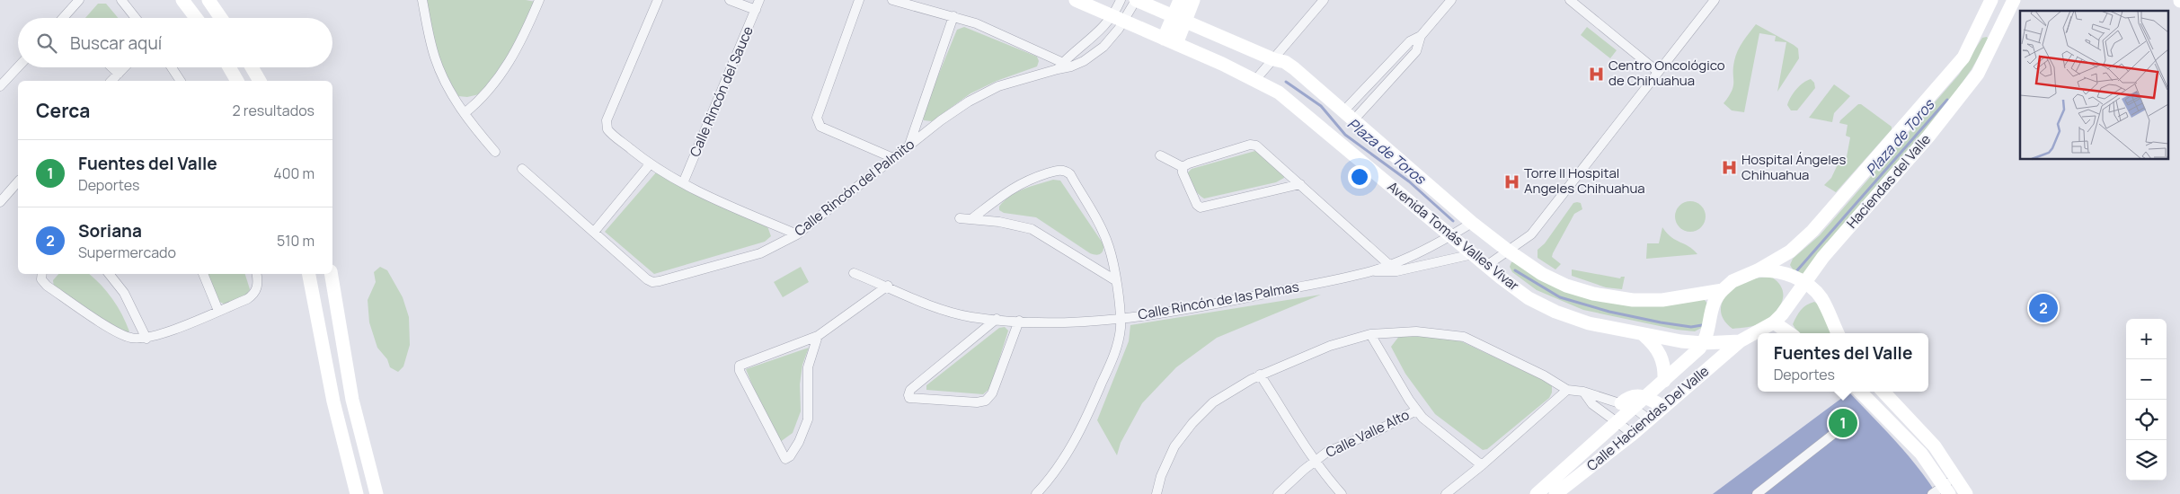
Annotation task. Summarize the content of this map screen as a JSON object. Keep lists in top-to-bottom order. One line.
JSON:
{"streets":{"main road":["Haciendas del Valle","Avenida Tomás Valles Vivar","Calle Haciendas Del Valle"],"street":["Calle Rincón del Sauce","Calle Rincón del Palmito","Calle Rincón de las Palmas","Calle Valle Alto"]},"crossings":[["Haciendas del Valle","Avenida Tomás Valles Vivar"],["Haciendas del Valle","Calle Haciendas Del Valle"],["Calle Rincón del Palmito","Avenida Tomás Valles Vivar"],["Avenida Tomás Valles Vivar","Calle Rincón de las Palmas"],["Avenida Tomás Valles Vivar","Calle Haciendas Del Valle"]],"water":["Plaza de Toros"],"places":{"hospital":["Centro Oncológico de Chihuahua","Hospital Ángeles Chihuahua","Torre II Hospital Angeles Chihuahua"]},"page":{"search":"Buscar aquí","heading":["Cerca","2 resultados"],"list":[{"mark":"1","name":"Fuentes del Valle","note":"Deportes","value":"400 m"},{"mark":"2","name":"Soriana","note":"Supermercado","value":"510 m"}],"pins":["2","1"],"map_buttons":["+","−"],"popup":["Fuentes del Valle","Deportes"]}}
